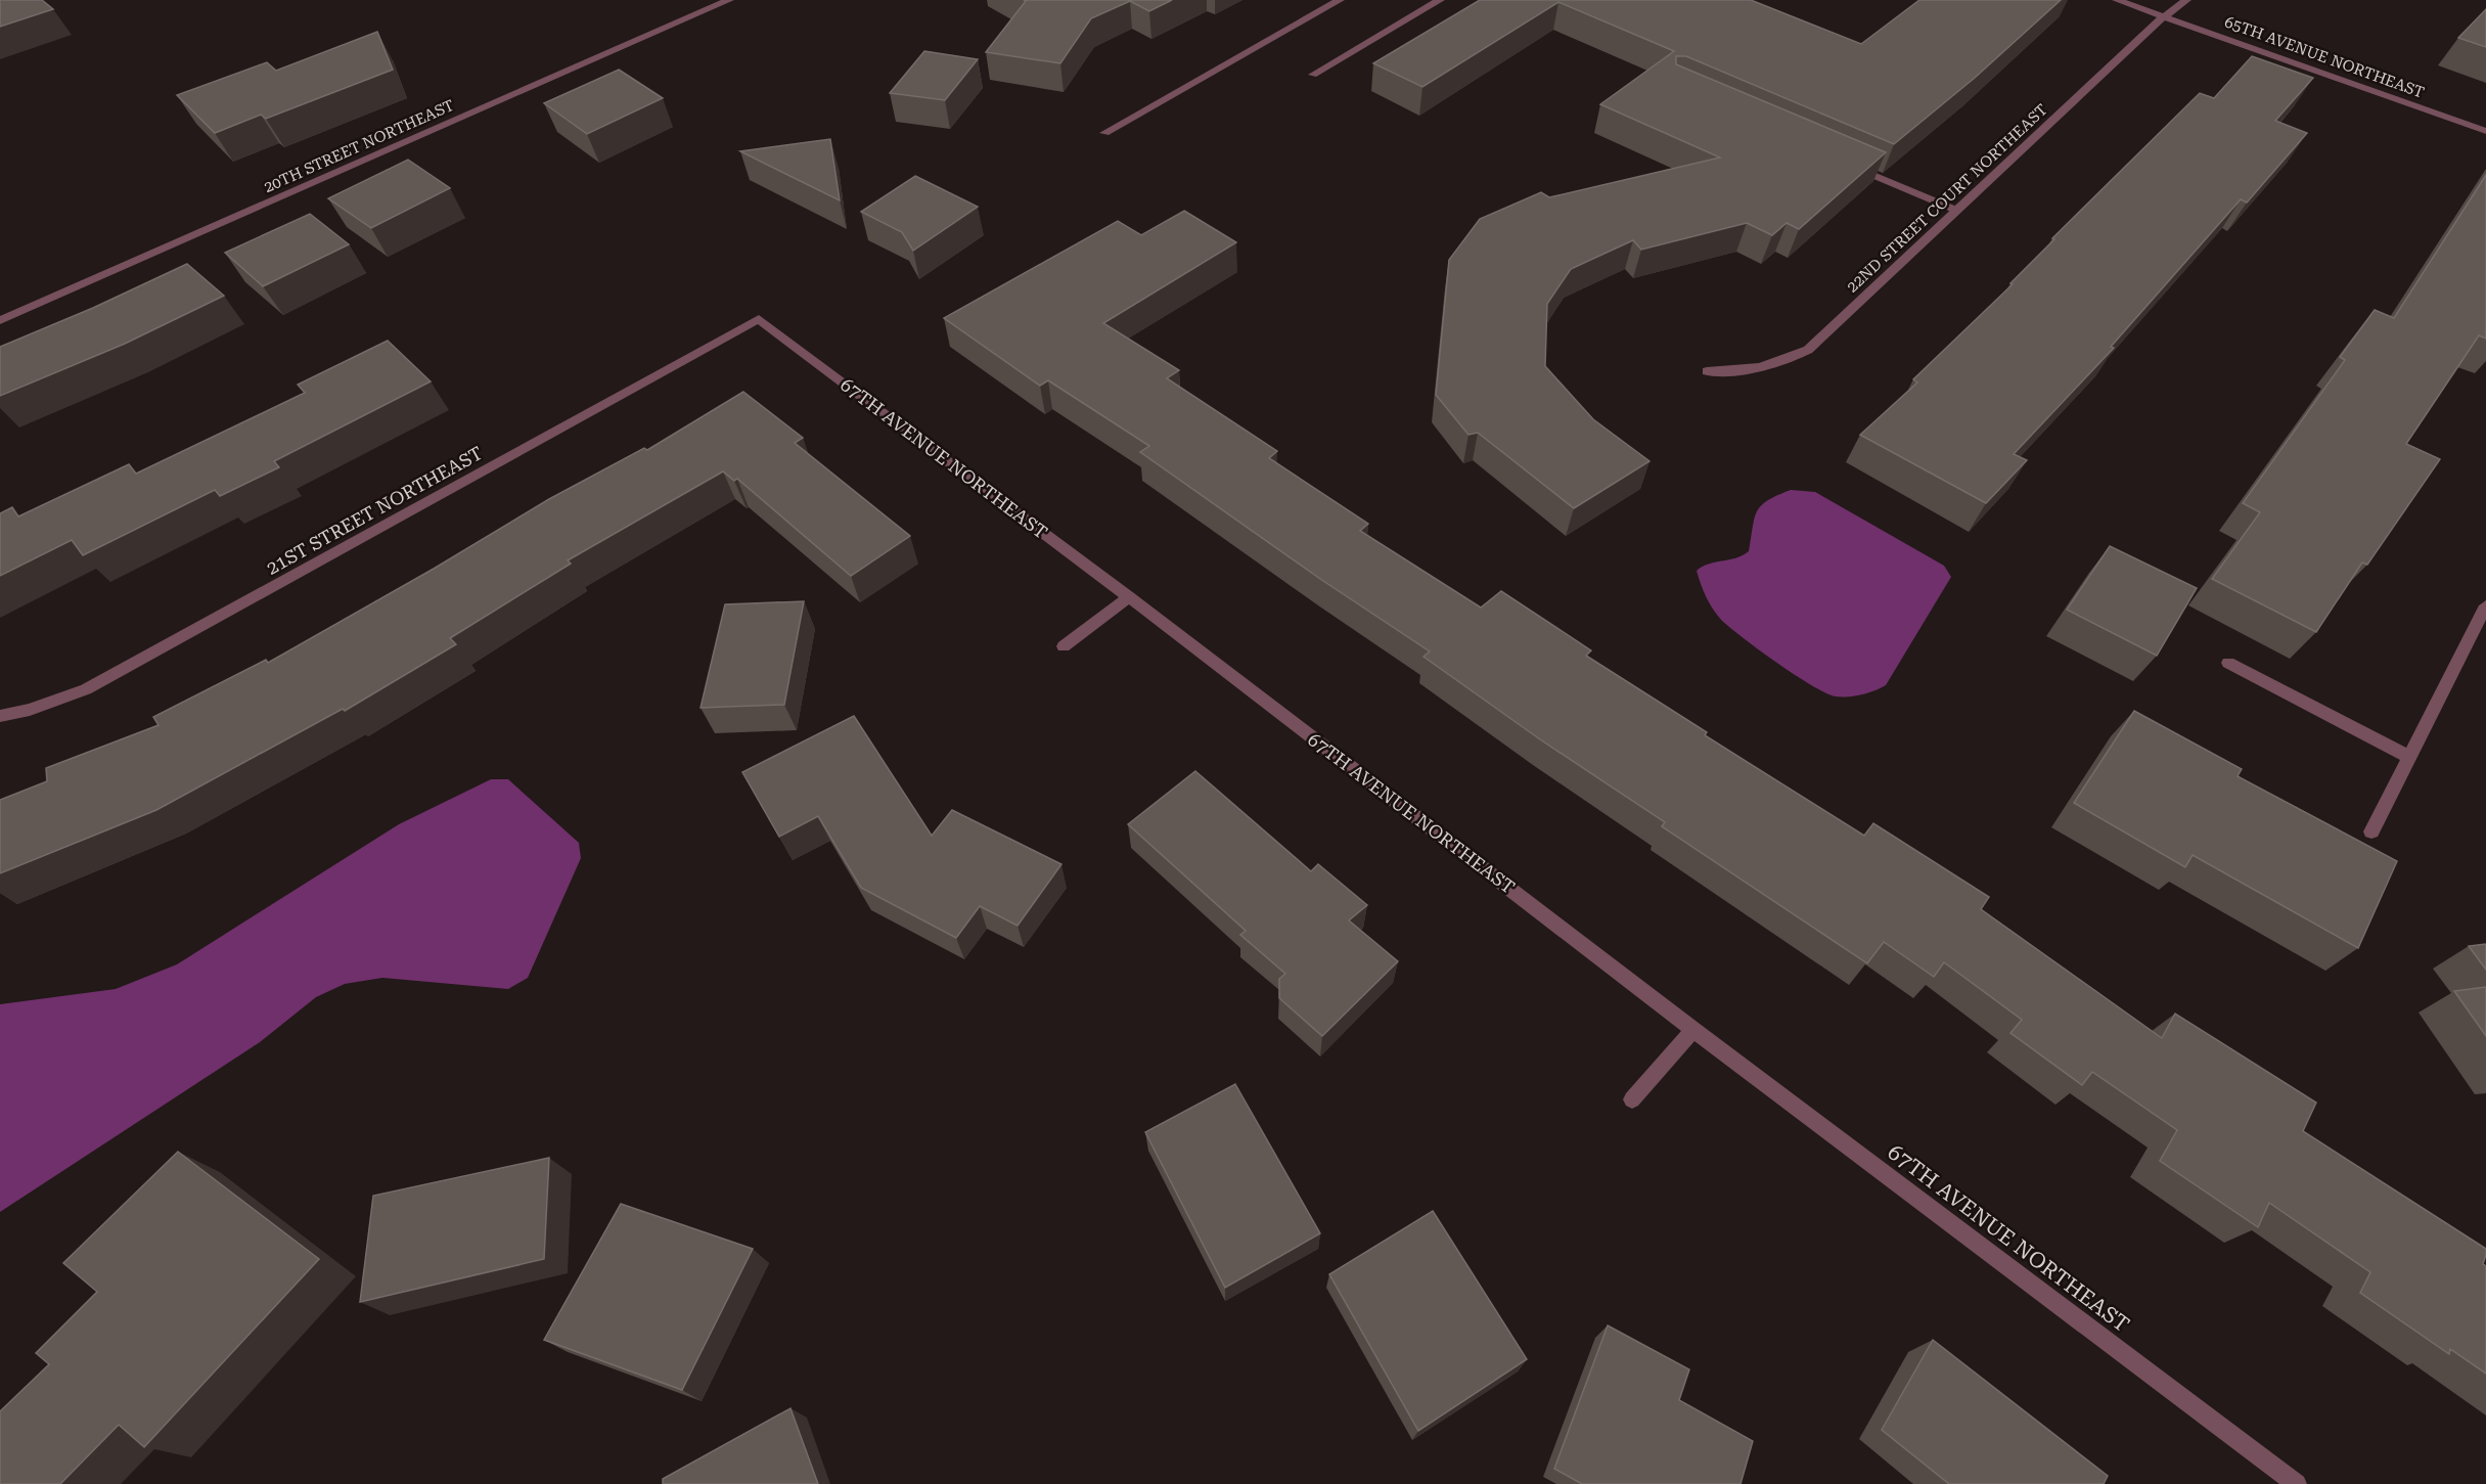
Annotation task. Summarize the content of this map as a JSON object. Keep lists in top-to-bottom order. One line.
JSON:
{"streets":{"street":["65TH AVENUE NORTHEAST","20TH STREET NORTHEAST","22ND STREET COURT NORTHEAST","67TH AVENUE NORTHEAST","21ST STREET NORTHEAST"]},"crossings":[["65TH AVENUE NORTHEAST","22ND STREET COURT NORTHEAST"],["67TH AVENUE NORTHEAST","21ST STREET NORTHEAST"]]}
